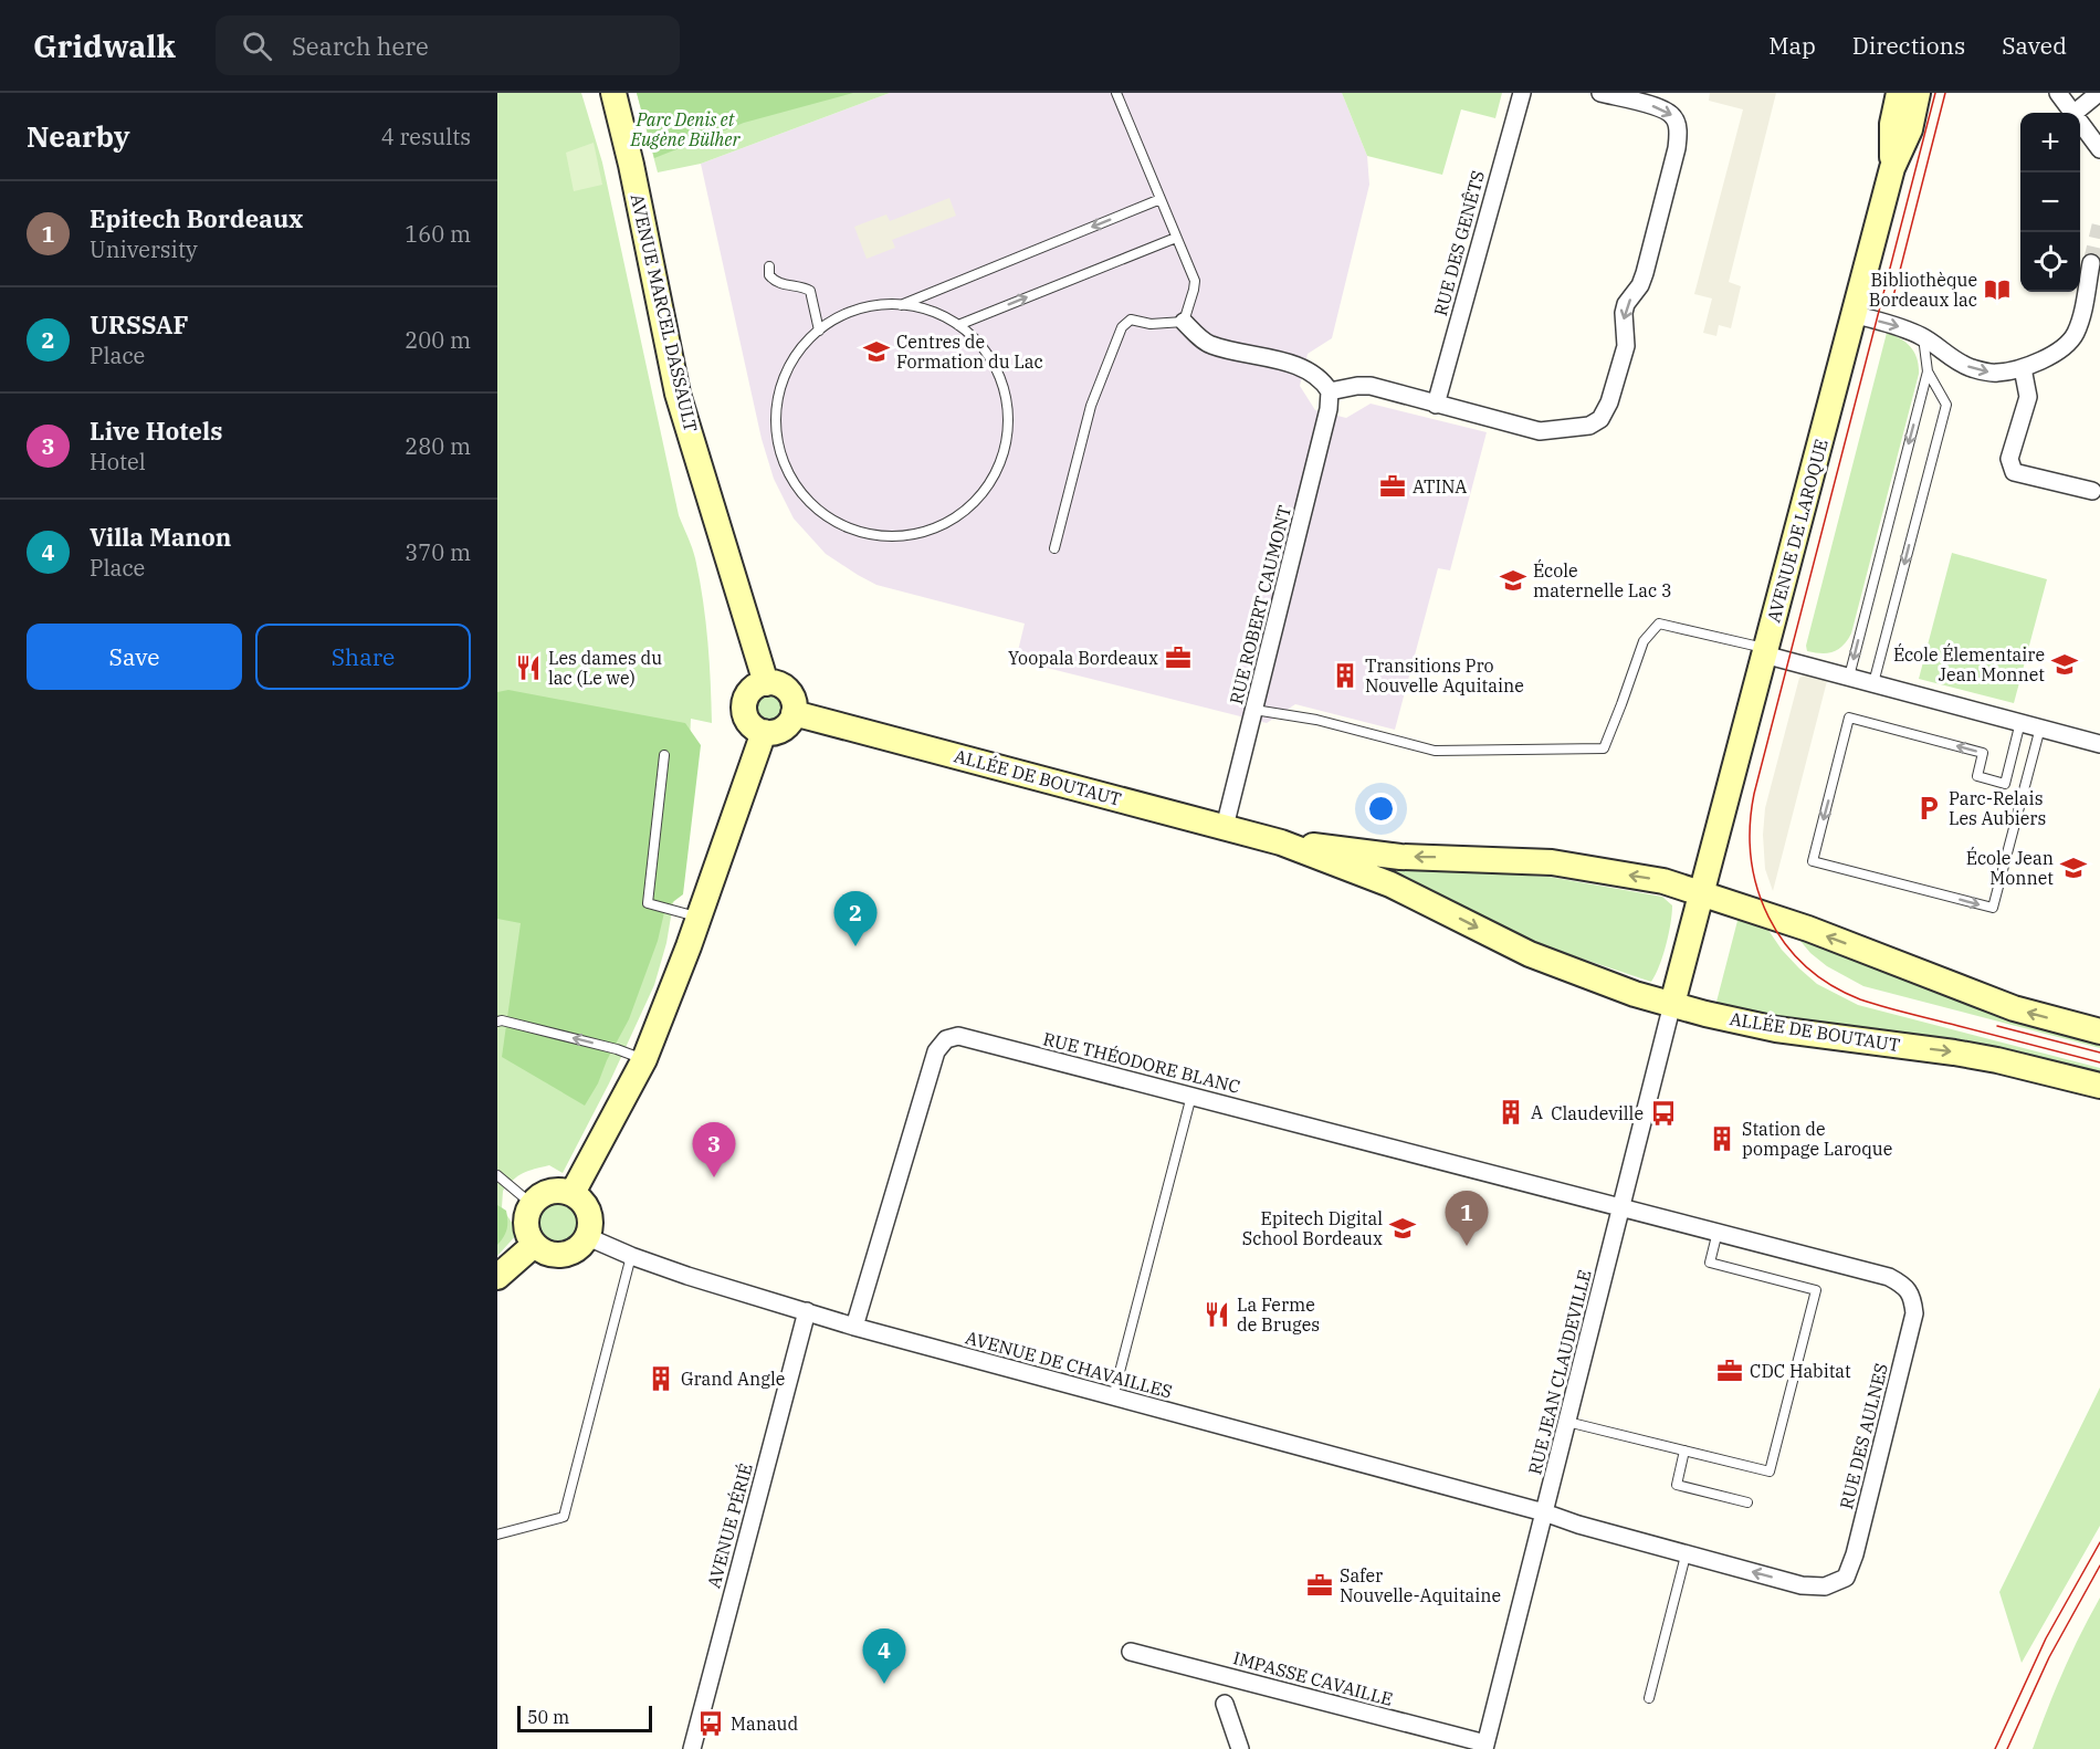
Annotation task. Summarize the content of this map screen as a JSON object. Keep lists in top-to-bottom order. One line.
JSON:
{"streets":{"main road":["AVENUE MARCEL DASSAULT","AVENUE DE LAROQUE","ALLÉE DE BOUTAUT"],"street":["RUE DES GENÊTS","RUE ROBERT CAUMONT","RUE THÉODORE BLANC","AVENUE DE CHAVAILLES","RUE JEAN CLAUDEVILLE","RUE DES AULNES","AVENUE PÉRIÉ","IMPASSE CAVAILLE"]},"crossings":[["AVENUE MARCEL DASSAULT","ALLÉE DE BOUTAUT"],["AVENUE DE LAROQUE","ALLÉE DE BOUTAUT"],["AVENUE DE LAROQUE","RUE JEAN CLAUDEVILLE"],["RUE ROBERT CAUMONT","ALLÉE DE BOUTAUT"],["ALLÉE DE BOUTAUT","RUE JEAN CLAUDEVILLE"],["RUE THÉODORE BLANC","AVENUE DE CHAVAILLES"],["RUE THÉODORE BLANC","RUE JEAN CLAUDEVILLE"],["RUE THÉODORE BLANC","RUE DES AULNES"],["AVENUE DE CHAVAILLES","RUE JEAN CLAUDEVILLE"],["AVENUE DE CHAVAILLES","RUE DES AULNES"],["AVENUE DE CHAVAILLES","AVENUE PÉRIÉ"],["RUE JEAN CLAUDEVILLE","RUE DES AULNES"],["RUE JEAN CLAUDEVILLE","IMPASSE CAVAILLE"]],"parks":["Parc Denis et Eugène Bülher"],"places":{"library":["Bibliothèque Bordeaux lac"],"school or university":["Centres de Formation du Lac","École maternelle Lac 3","École Élementaire Jean Monnet","École Jean Monnet","Epitech Digital School Bordeaux"],"office":["ATINA","Yoopala Bordeaux","CDC Habitat","Safer Nouvelle-Aquitaine"],"restaurant":["Les dames du lac (Le we)","La Ferme de Bruges"],"building":["Transitions Pro Nouvelle Aquitaine","A","Station de pompage Laroque","Grand Angle"],"parking":["Parc-Relais Les Aubiers"],"bus stop":["Claudeville","Manaud"]},"scale_bar":"50 m","page":{"header":"Gridwalk","search":"Search here","nav":["Map","Directions","Saved"],"heading":["Nearby","4 results"],"map_buttons":["+","−"],"list":[{"mark":"1","name":"Epitech Bordeaux","note":"University","value":"160 m"},{"mark":"2","name":"URSSAF","note":"Place","value":"200 m"},{"mark":"3","name":"Live Hotels","note":"Hotel","value":"280 m"},{"mark":"4","name":"Villa Manon","note":"Place","value":"370 m"}],"buttons":["Save","Share"],"pins":["2","3","1","4"],"scale":"50 m"}}
